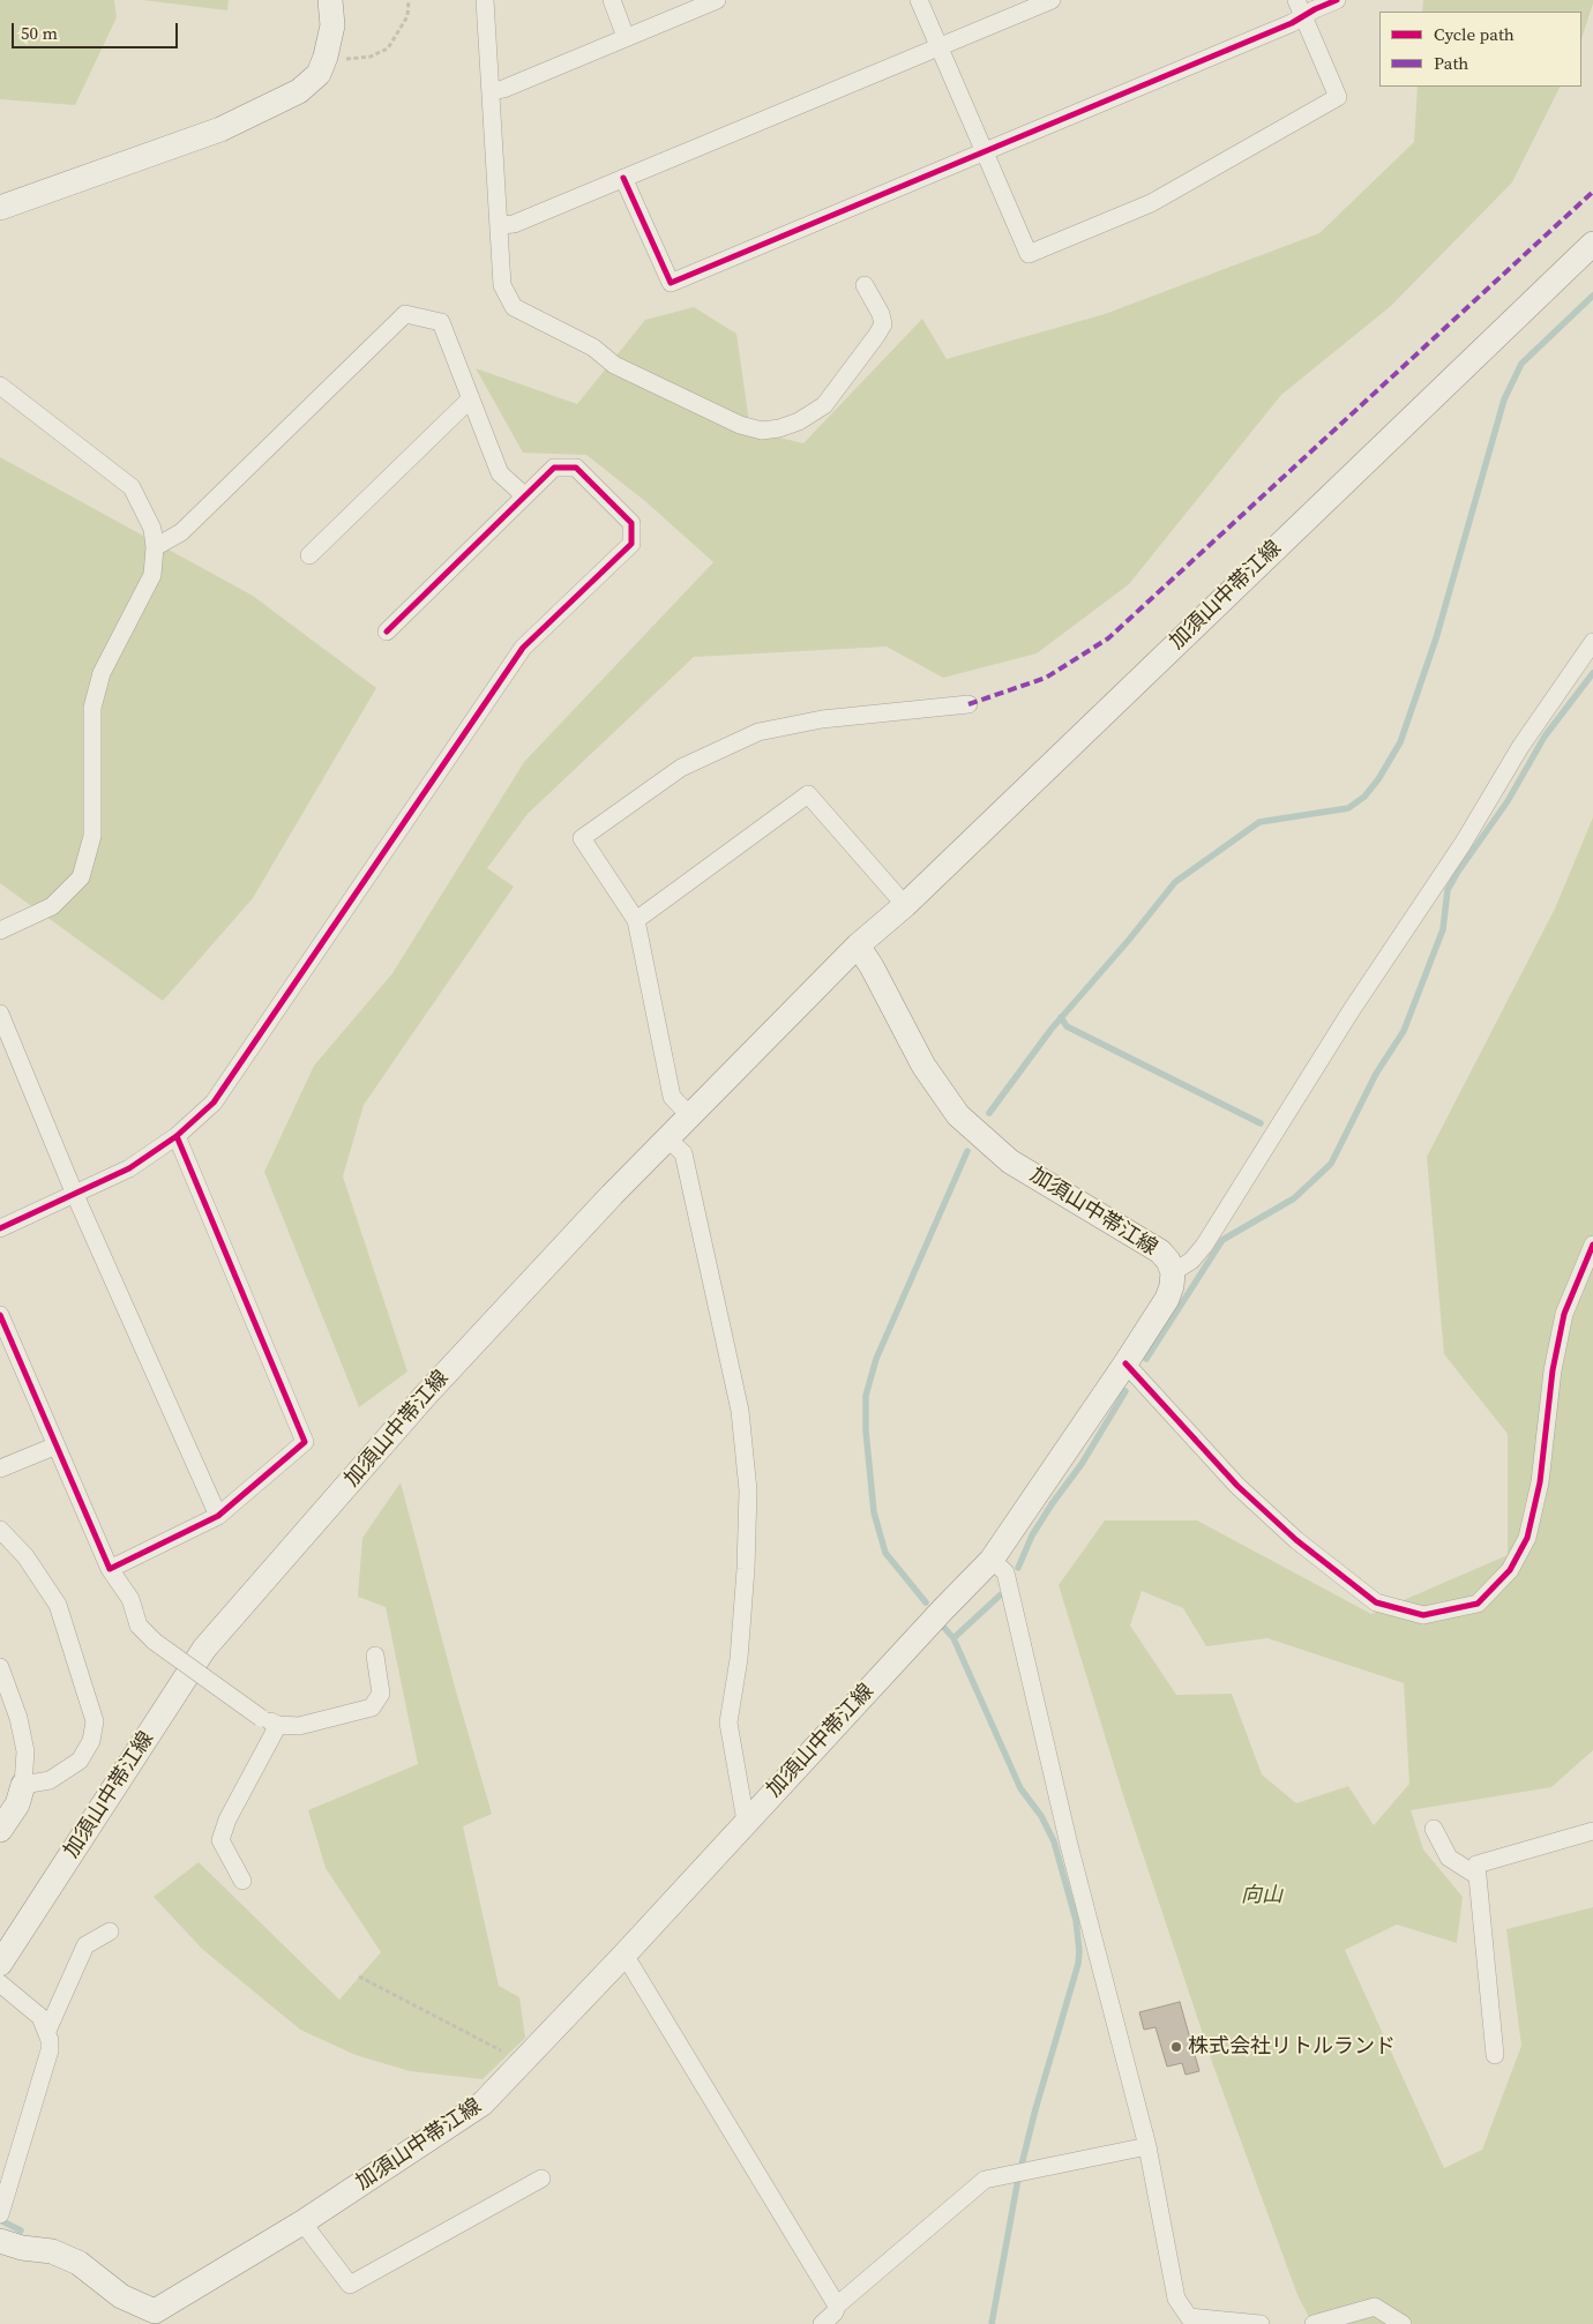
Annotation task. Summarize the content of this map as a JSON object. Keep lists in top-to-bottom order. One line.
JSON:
{"streets":{"main road":["加須山中帯江線"]},"parks":["向山"],"places":["株式会社リトルランド"],"legend":["Cycle path","Path"],"scale_bar":"50 m"}
